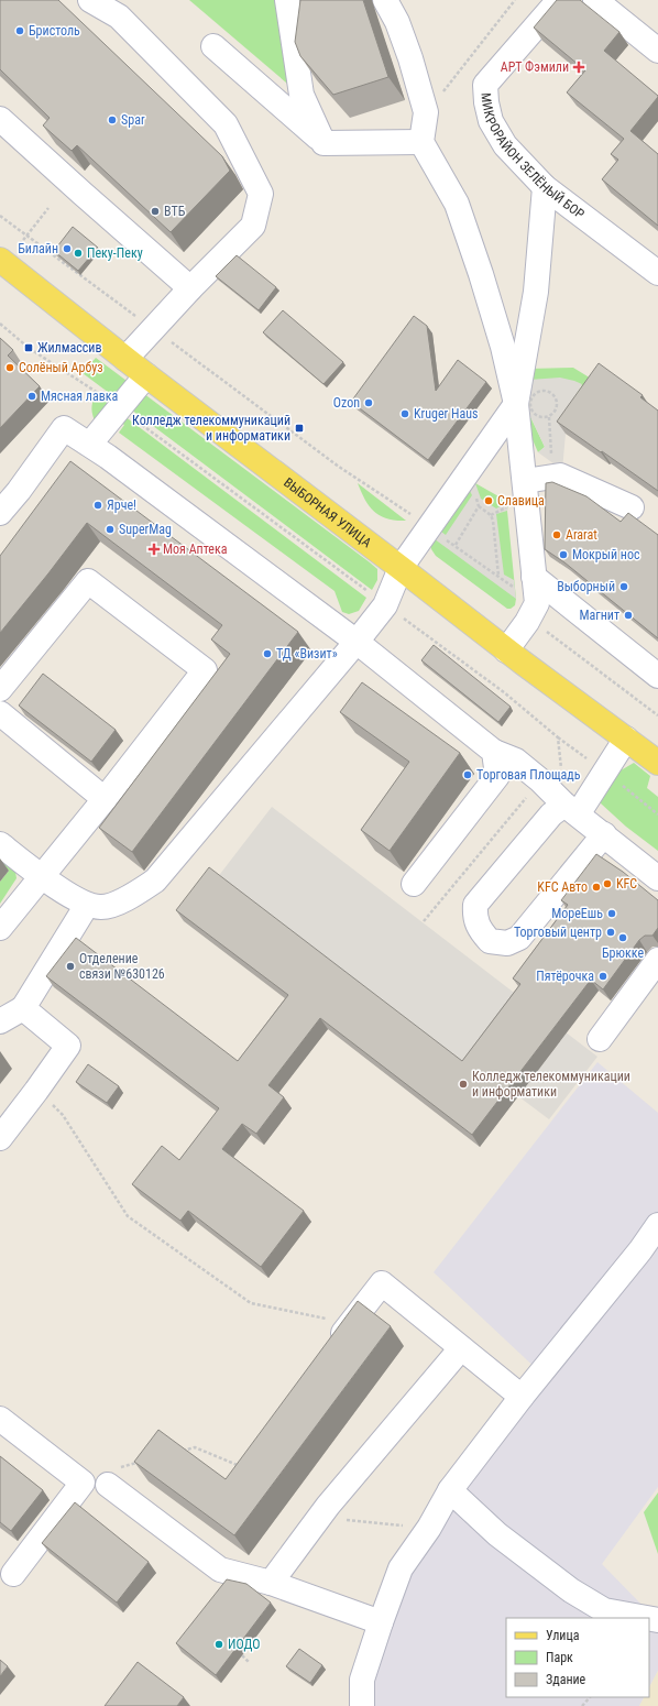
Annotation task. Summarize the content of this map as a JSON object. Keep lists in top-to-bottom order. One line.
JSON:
{"streets":{"main road":["ВЫБОРНАЯ УЛИЦА"],"street":["МИКРОРАЙОН ЗЕЛЁНЫЙ БОР"]},"places":{"other":["Бристоль","Spar","ВТБ","Билайн","Пеку-Пеку","Солёный Арбуз","Мясная лавка","Ozon","Kruger Haus","Славица","Ярче!","SuperMag","Ararat","Мокрый нос","Выборный","Магнит","ТД «Визит»","Торговая Площадь","KFC","KFC Авто","МореЕшь","Торговый центр","Брюкке","Отделение связи №630126","Пятёрочка","Колледж телекоммуникации и информатики","ИОДО"],"health":["АРТ Фэмили","Моя Аптека"],"transit":["Жилмассив","Колледж телекоммуникаций и информатики"]},"legend":["Улица","Парк","Здание"]}
